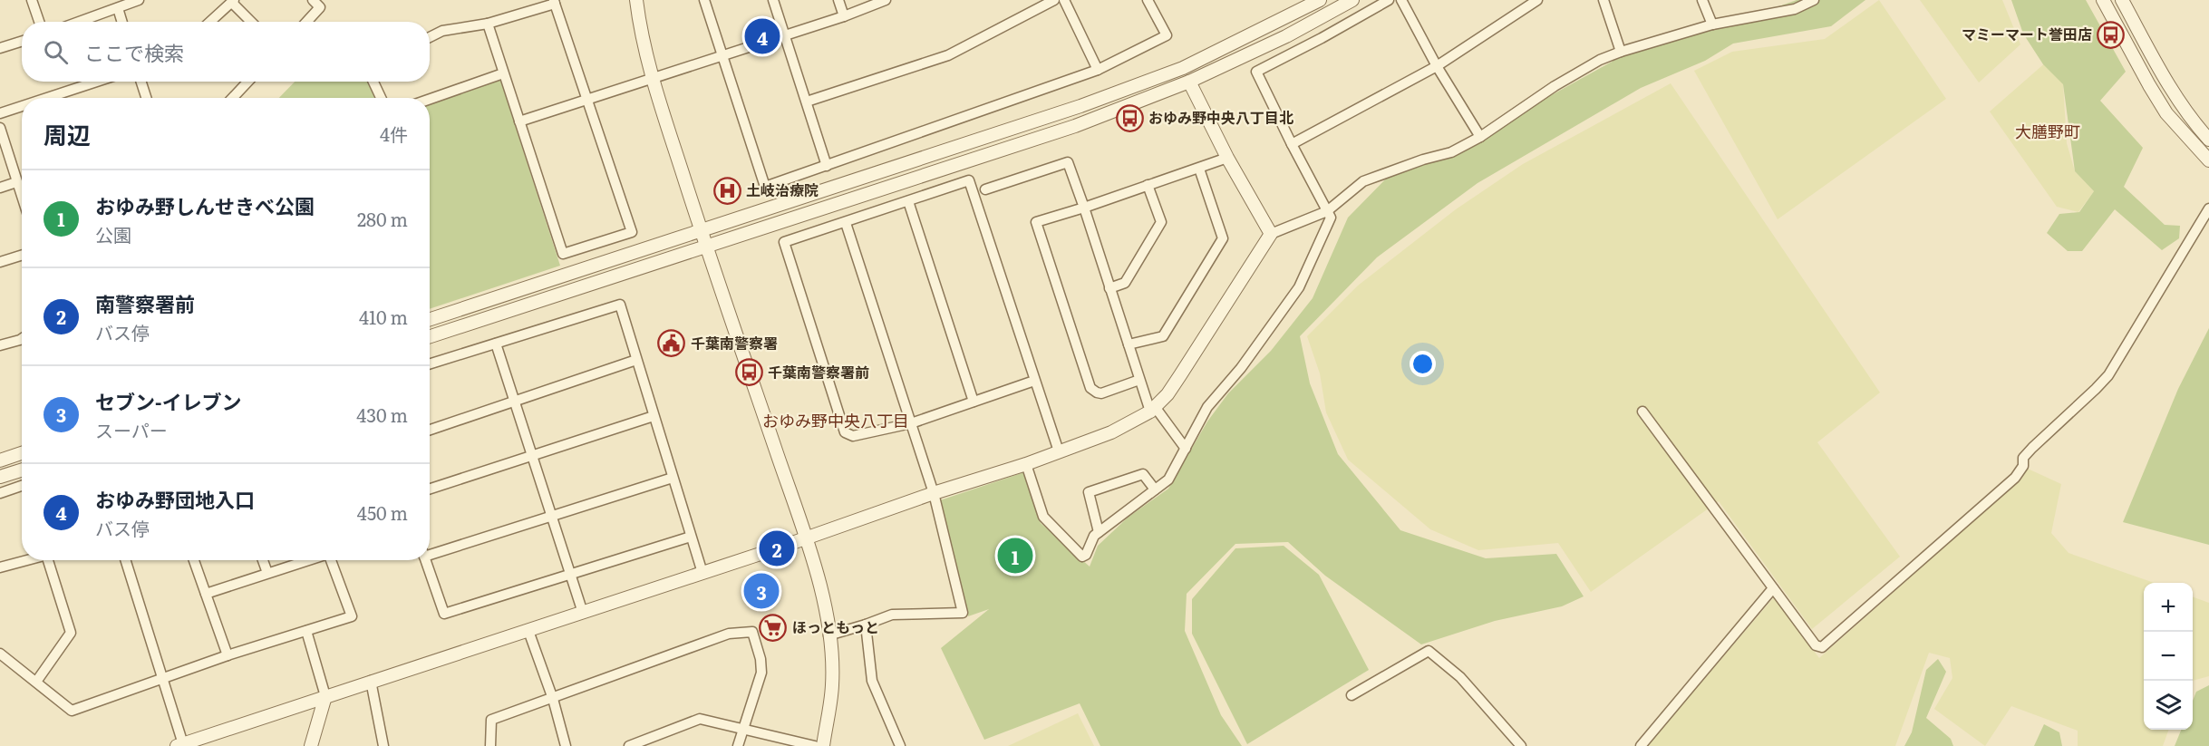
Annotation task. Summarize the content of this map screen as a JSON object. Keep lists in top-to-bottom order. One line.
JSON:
{"districts":["大膳野町","おゆみ野中央八丁目"],"places":{"bus stop":["マミーマート誉田店","おゆみ野中央八丁目北","千葉南警察署前"],"hospital":["土岐治療院"],"public building":["千葉南警察署"],"supermarket":["ほっともっと"]},"page":{"pins":["4","2","1","3"],"search":"ここで検索","heading":["周辺","4件"],"list":[{"mark":"1","name":"おゆみ野しんせきべ公園","note":"公園","value":"280 m"},{"mark":"2","name":"南警察署前","note":"バス停","value":"410 m"},{"mark":"3","name":"セブン-イレブン","note":"スーパー","value":"430 m"},{"mark":"4","name":"おゆみ野団地入口","note":"バス停","value":"450 m"}],"map_buttons":["+","−"]}}
